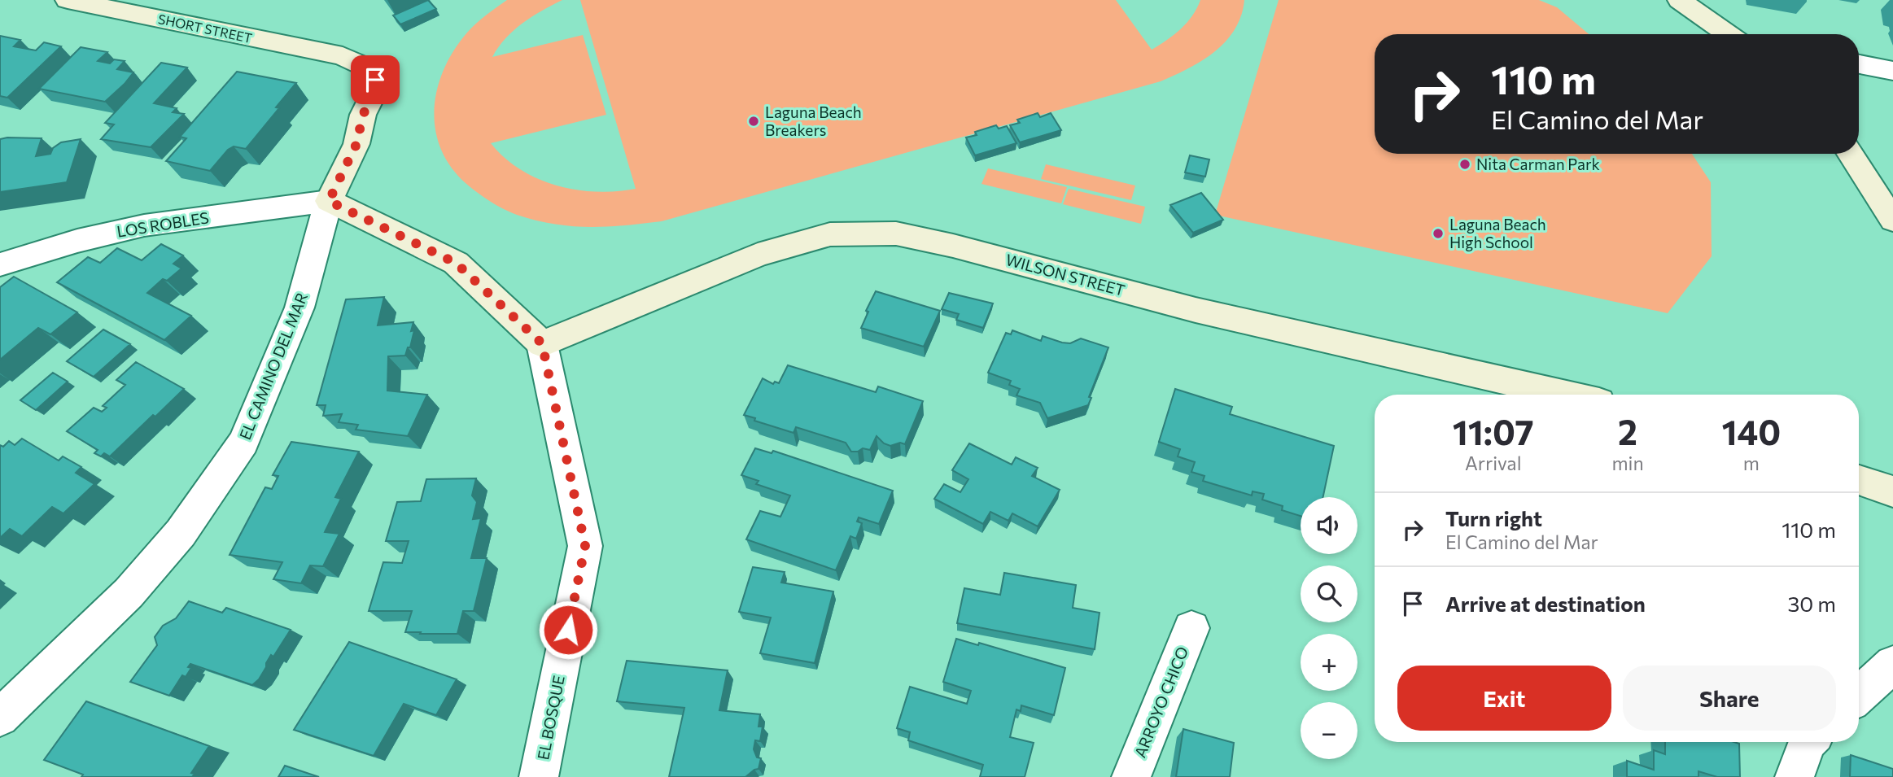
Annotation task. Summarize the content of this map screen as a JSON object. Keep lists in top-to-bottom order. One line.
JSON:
{"streets":{"street":["SHORT STREET","LOS ROBLES","WILSON STREET","EL CAMINO DEL MAR","ARROYO CHICO","EL BOSQUE"]},"crossings":[["SHORT STREET","EL CAMINO DEL MAR"],["LOS ROBLES","EL CAMINO DEL MAR"],["WILSON STREET","EL BOSQUE"]],"places":["Laguna Beach Breakers","Nita Carman Park","Laguna Beach High School"],"page":{"turn":["110 m","El Camino del Mar"],"eta":["11:07","Arrival","2","min","140","m"],"list":[{"name":"Turn right","note":"El Camino del Mar","value":"110 m"},{"name":"Arrive at destination","value":"30 m"}],"map_buttons":["+","−"],"buttons":["Exit","Share"]}}
